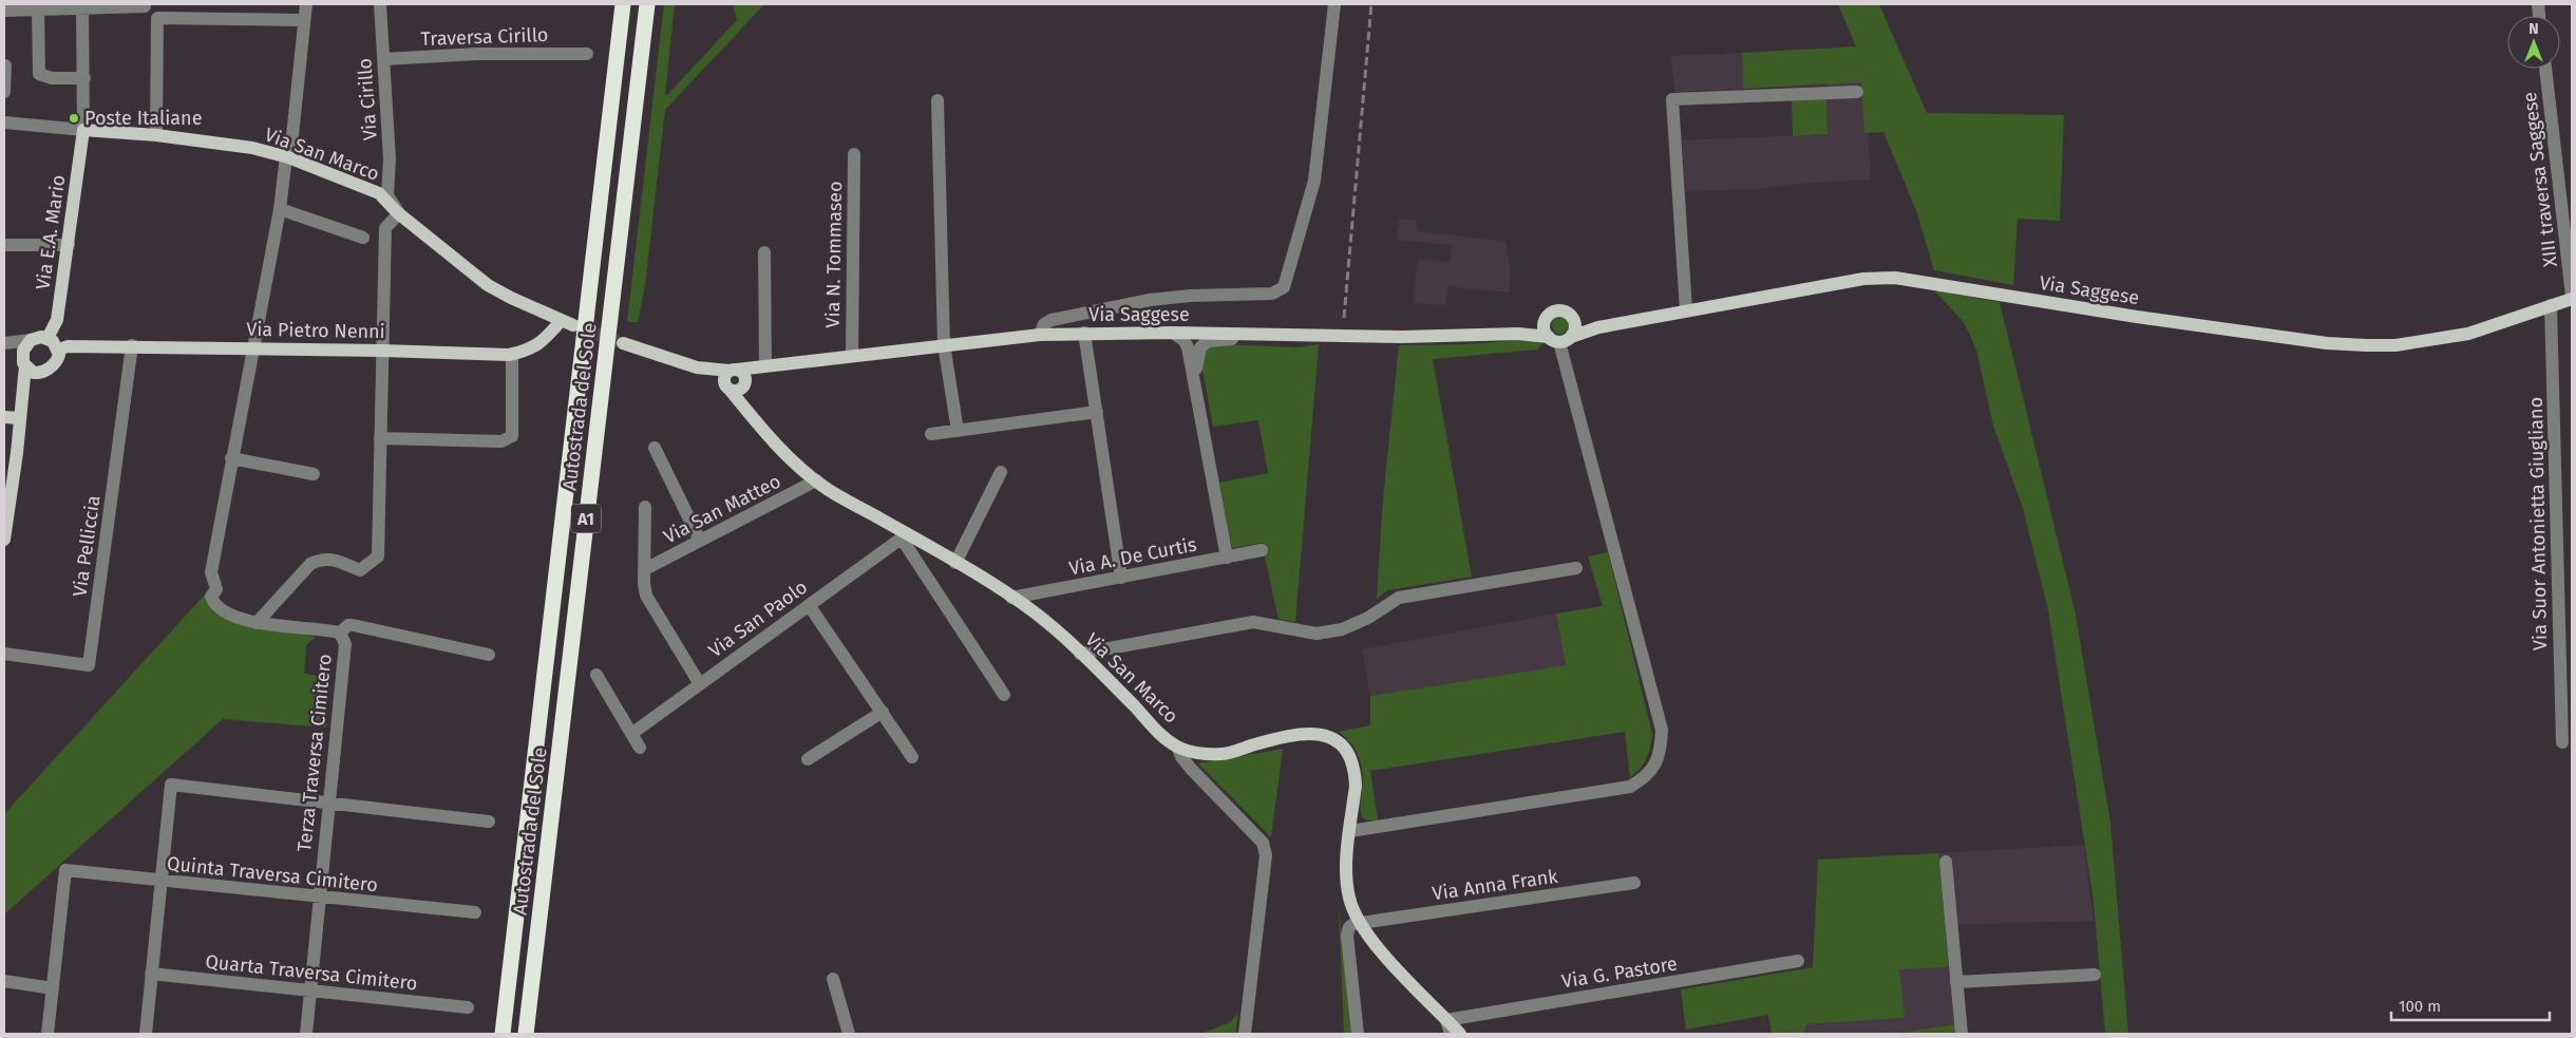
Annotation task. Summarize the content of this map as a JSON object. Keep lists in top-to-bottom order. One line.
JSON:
{"streets":{"highway":["Autostrada del Sole","A1"],"main road":["Via San Marco","Via E.A. Mario","Via Saggese","Via Pietro Nenni"],"street":["Traversa Cirillo","Via Cirillo","XIII traversa Saggese","Via N. Tommaseo","Via San Matteo","Via Suor Antonietta Giugliano","Via Pelliccia","Via A. De Curtis","Via San Paolo","Terza Traversa Cimitero","Quinta Traversa Cimitero","Via Anna Frank","Quarta Traversa Cimitero","Via G. Pastore"]},"crossings":[["Traversa Cirillo","Via Cirillo"],["Via Cirillo","Via San Marco"],["Via San Marco","Via E.A. Mario"],["Via San Marco","Via Saggese"],["Via San Marco","Via Pietro Nenni"],["Via San Marco","Via San Matteo"],["Via San Marco","Via A. De Curtis"],["Via San Marco","Via San Paolo"],["Via San Marco","Via Anna Frank"],["Via San Marco","Via G. Pastore"],["XIII traversa Saggese","Via Saggese"],["Via E.A. Mario","Via Pietro Nenni"],["Via N. Tommaseo","Via Saggese"],["Via Saggese","Via Suor Antonietta Giugliano"],["Via Pietro Nenni","Via Pelliccia"],["Terza Traversa Cimitero","Quinta Traversa Cimitero"],["Terza Traversa Cimitero","Quarta Traversa Cimitero"]],"places":["Poste Italiane"],"scale_bar":"100 m","north":"top"}
